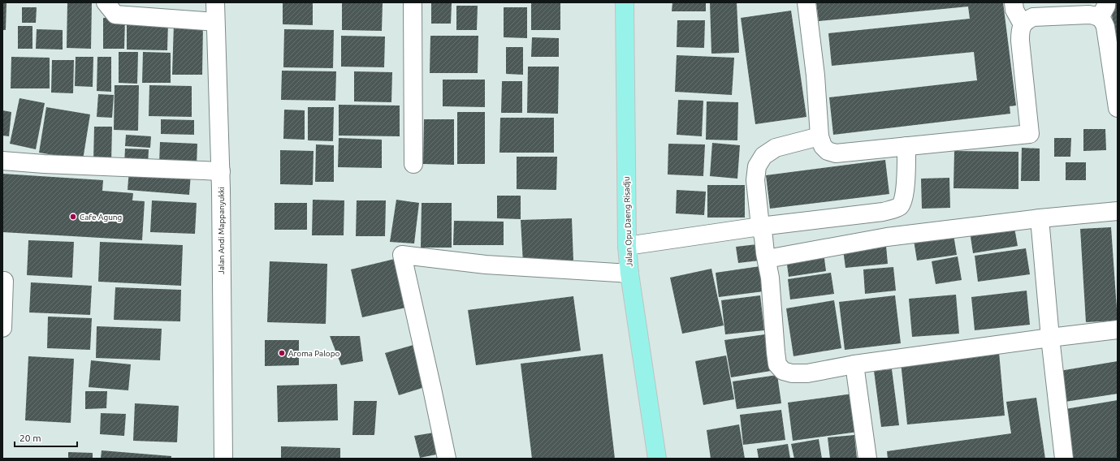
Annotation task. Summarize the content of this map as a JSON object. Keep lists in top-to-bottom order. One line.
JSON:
{"streets":{"main road":["Jalan Opu Daeng Risadju"],"street":["Jalan Andi Mappanyukki"]},"places":["Cafe Agung","Aroma Palopo"],"scale_bar":"20 m"}
